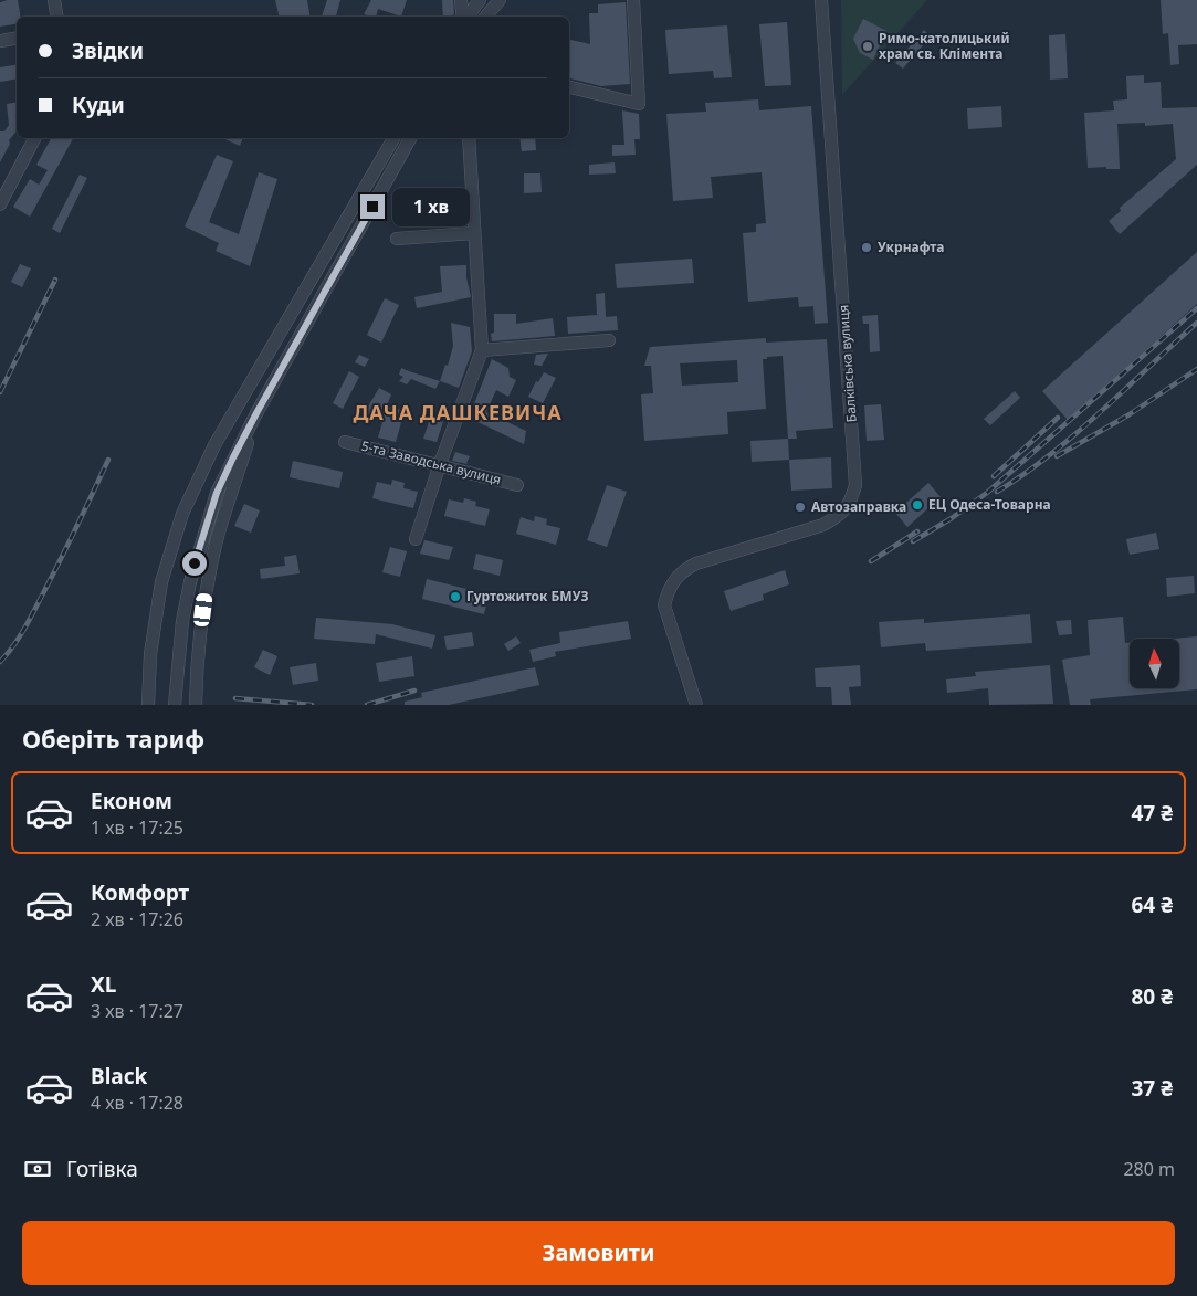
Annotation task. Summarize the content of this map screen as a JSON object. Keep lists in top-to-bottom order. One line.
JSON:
{"streets":{"street":["Балківська вулиця","5-та Заводська вулиця"]},"districts":["ДАЧА ДАШКЕВИЧА"],"places":["Римо-католицький храм св. Клімента","Укрнафта","ЕЦ Одеса-Товарна","Автозаправка","Гуртожиток БМУЗ"],"north":"top","page":{"banner":["Звідки","Куди"],"bubble":"1 хв","heading":"Оберіть тариф","list":[{"name":"Економ","note":"1 хв · 17:25","value":"47 ₴"},{"name":"Комфорт","note":"2 хв · 17:26","value":"64 ₴"},{"name":"XL","note":"3 хв · 17:27","value":"80 ₴"},{"name":"Black","note":"4 хв · 17:28","value":"37 ₴"}],"pay":["Готівка","280 m"],"buttons":"Замовити"}}
